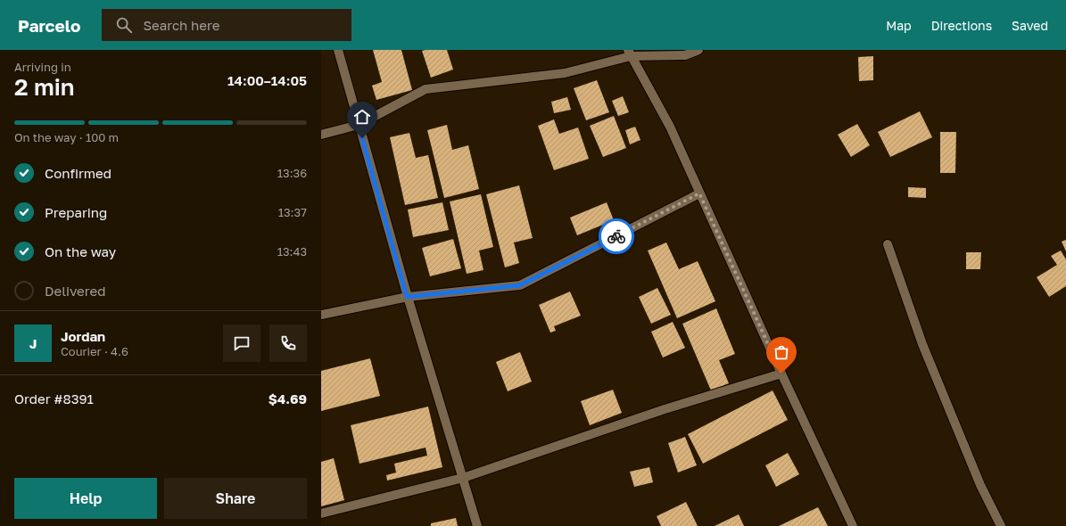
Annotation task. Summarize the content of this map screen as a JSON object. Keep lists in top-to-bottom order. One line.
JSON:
{"page":{"header":"Parcelo","search":"Search here","nav":["Map","Directions","Saved"],"heading":["2 min","Arriving in","14:00–14:05"],"panel":["Jordan","Courier · 4.6","Order #8391","$4.69"],"bar":"On the way · 100 m","list":[["Confirmed","13:36"],["Preparing","13:37"],["On the way","13:43"],"Delivered"],"round":"J","buttons":["Help","Share"]}}
